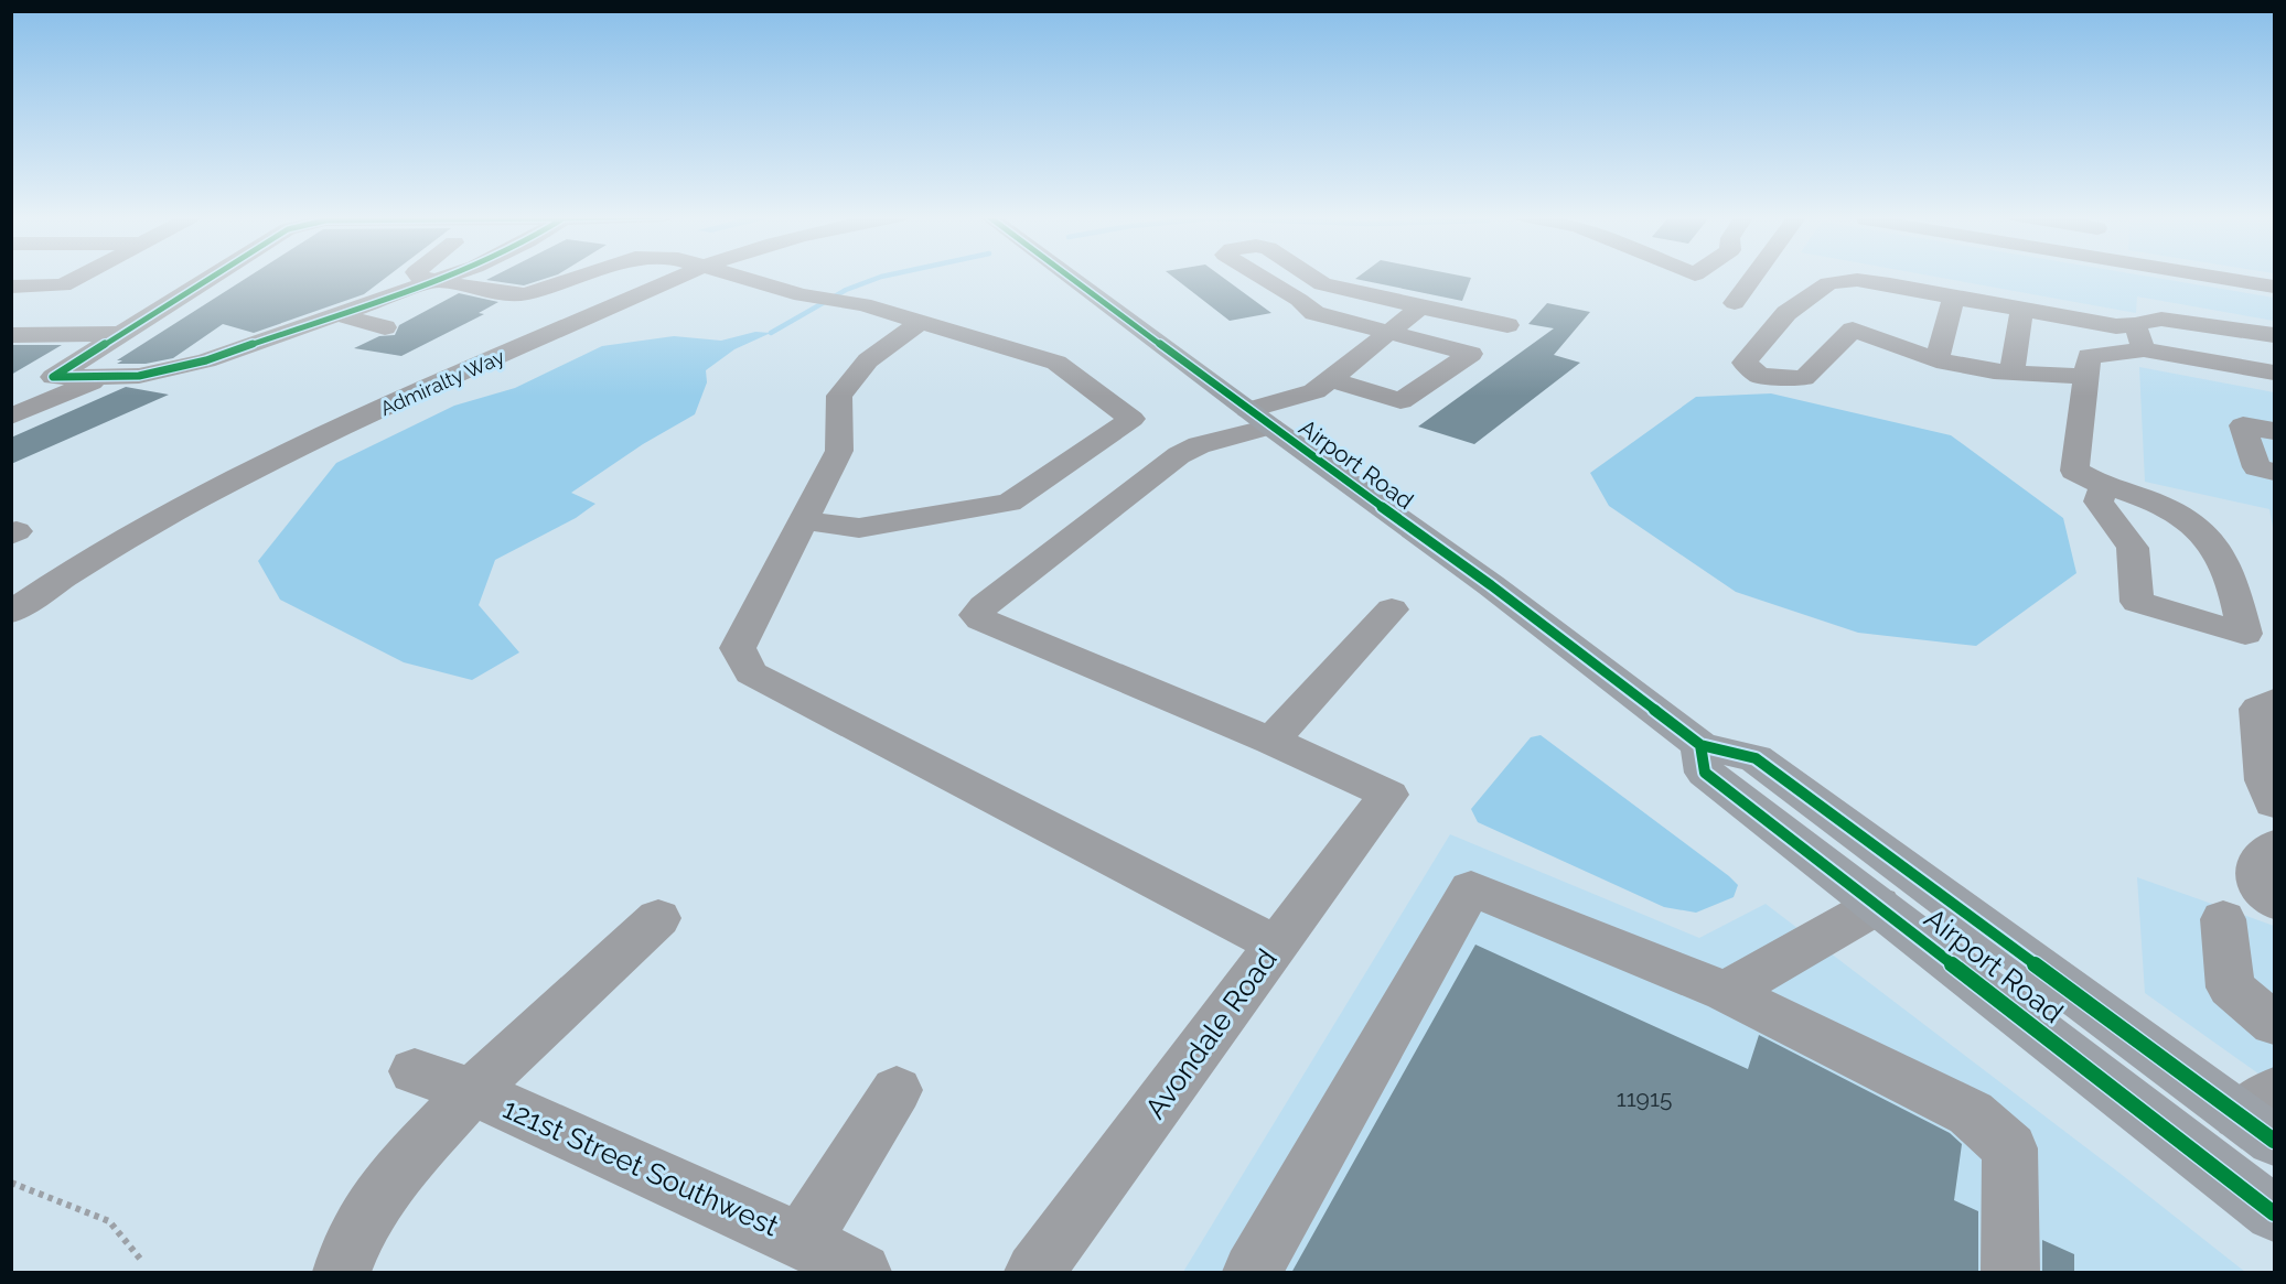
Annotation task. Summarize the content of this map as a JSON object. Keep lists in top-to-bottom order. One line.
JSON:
{"streets":{"main road":["Airport Road"],"street":["Admiralty Way","Avondale Road","121st Street Southwest"]},"house_numbers":["11915"]}
